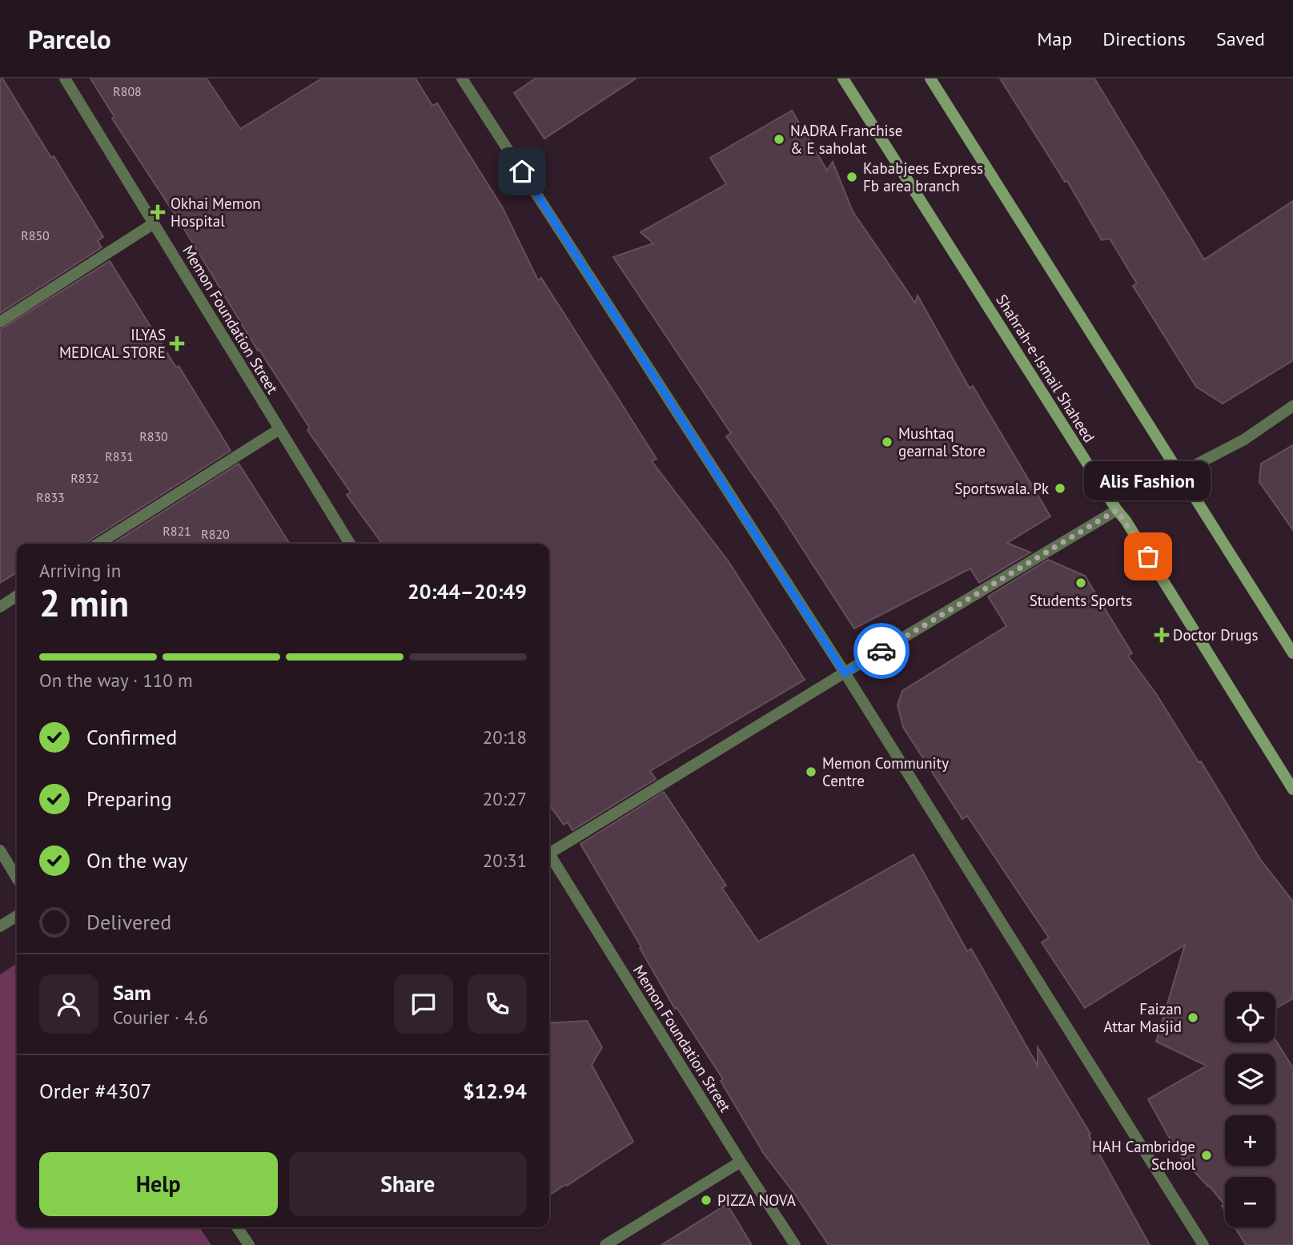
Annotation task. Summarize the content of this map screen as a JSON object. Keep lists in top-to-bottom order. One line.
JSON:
{"streets":{"main road":["Shahrah-e-Ismail Shaheed"],"street":["Memon Foundation Street"]},"places":{"other":["NADRA Franchise & E saholat","Kababjees Express Fb area branch","Mushtaq gearnal Store","Sportswala. Pk","Alis Fashion","Students Sports","Memon Community Centre","Faizan Attar Masjid","HAH Cambridge School","PIZZA NOVA"],"health":["Okhai Memon Hospital","ILYAS MEDICAL STORE","Doctor Drugs"]},"house_numbers":["R808","R850","R830","R831","R832","R833","R821","R820"],"page":{"header":"Parcelo","nav":["Map","Directions","Saved"],"bubble":"Alis Fashion","heading":["2 min","Arriving in","20:44–20:49"],"panel":["Sam","Courier · 4.6","Order #4307","$12.94"],"bar":"On the way · 110 m","list":[["Confirmed","20:18"],["Preparing","20:27"],["On the way","20:31"],"Delivered"],"map_buttons":["+","−"],"buttons":["Help","Share"]}}
